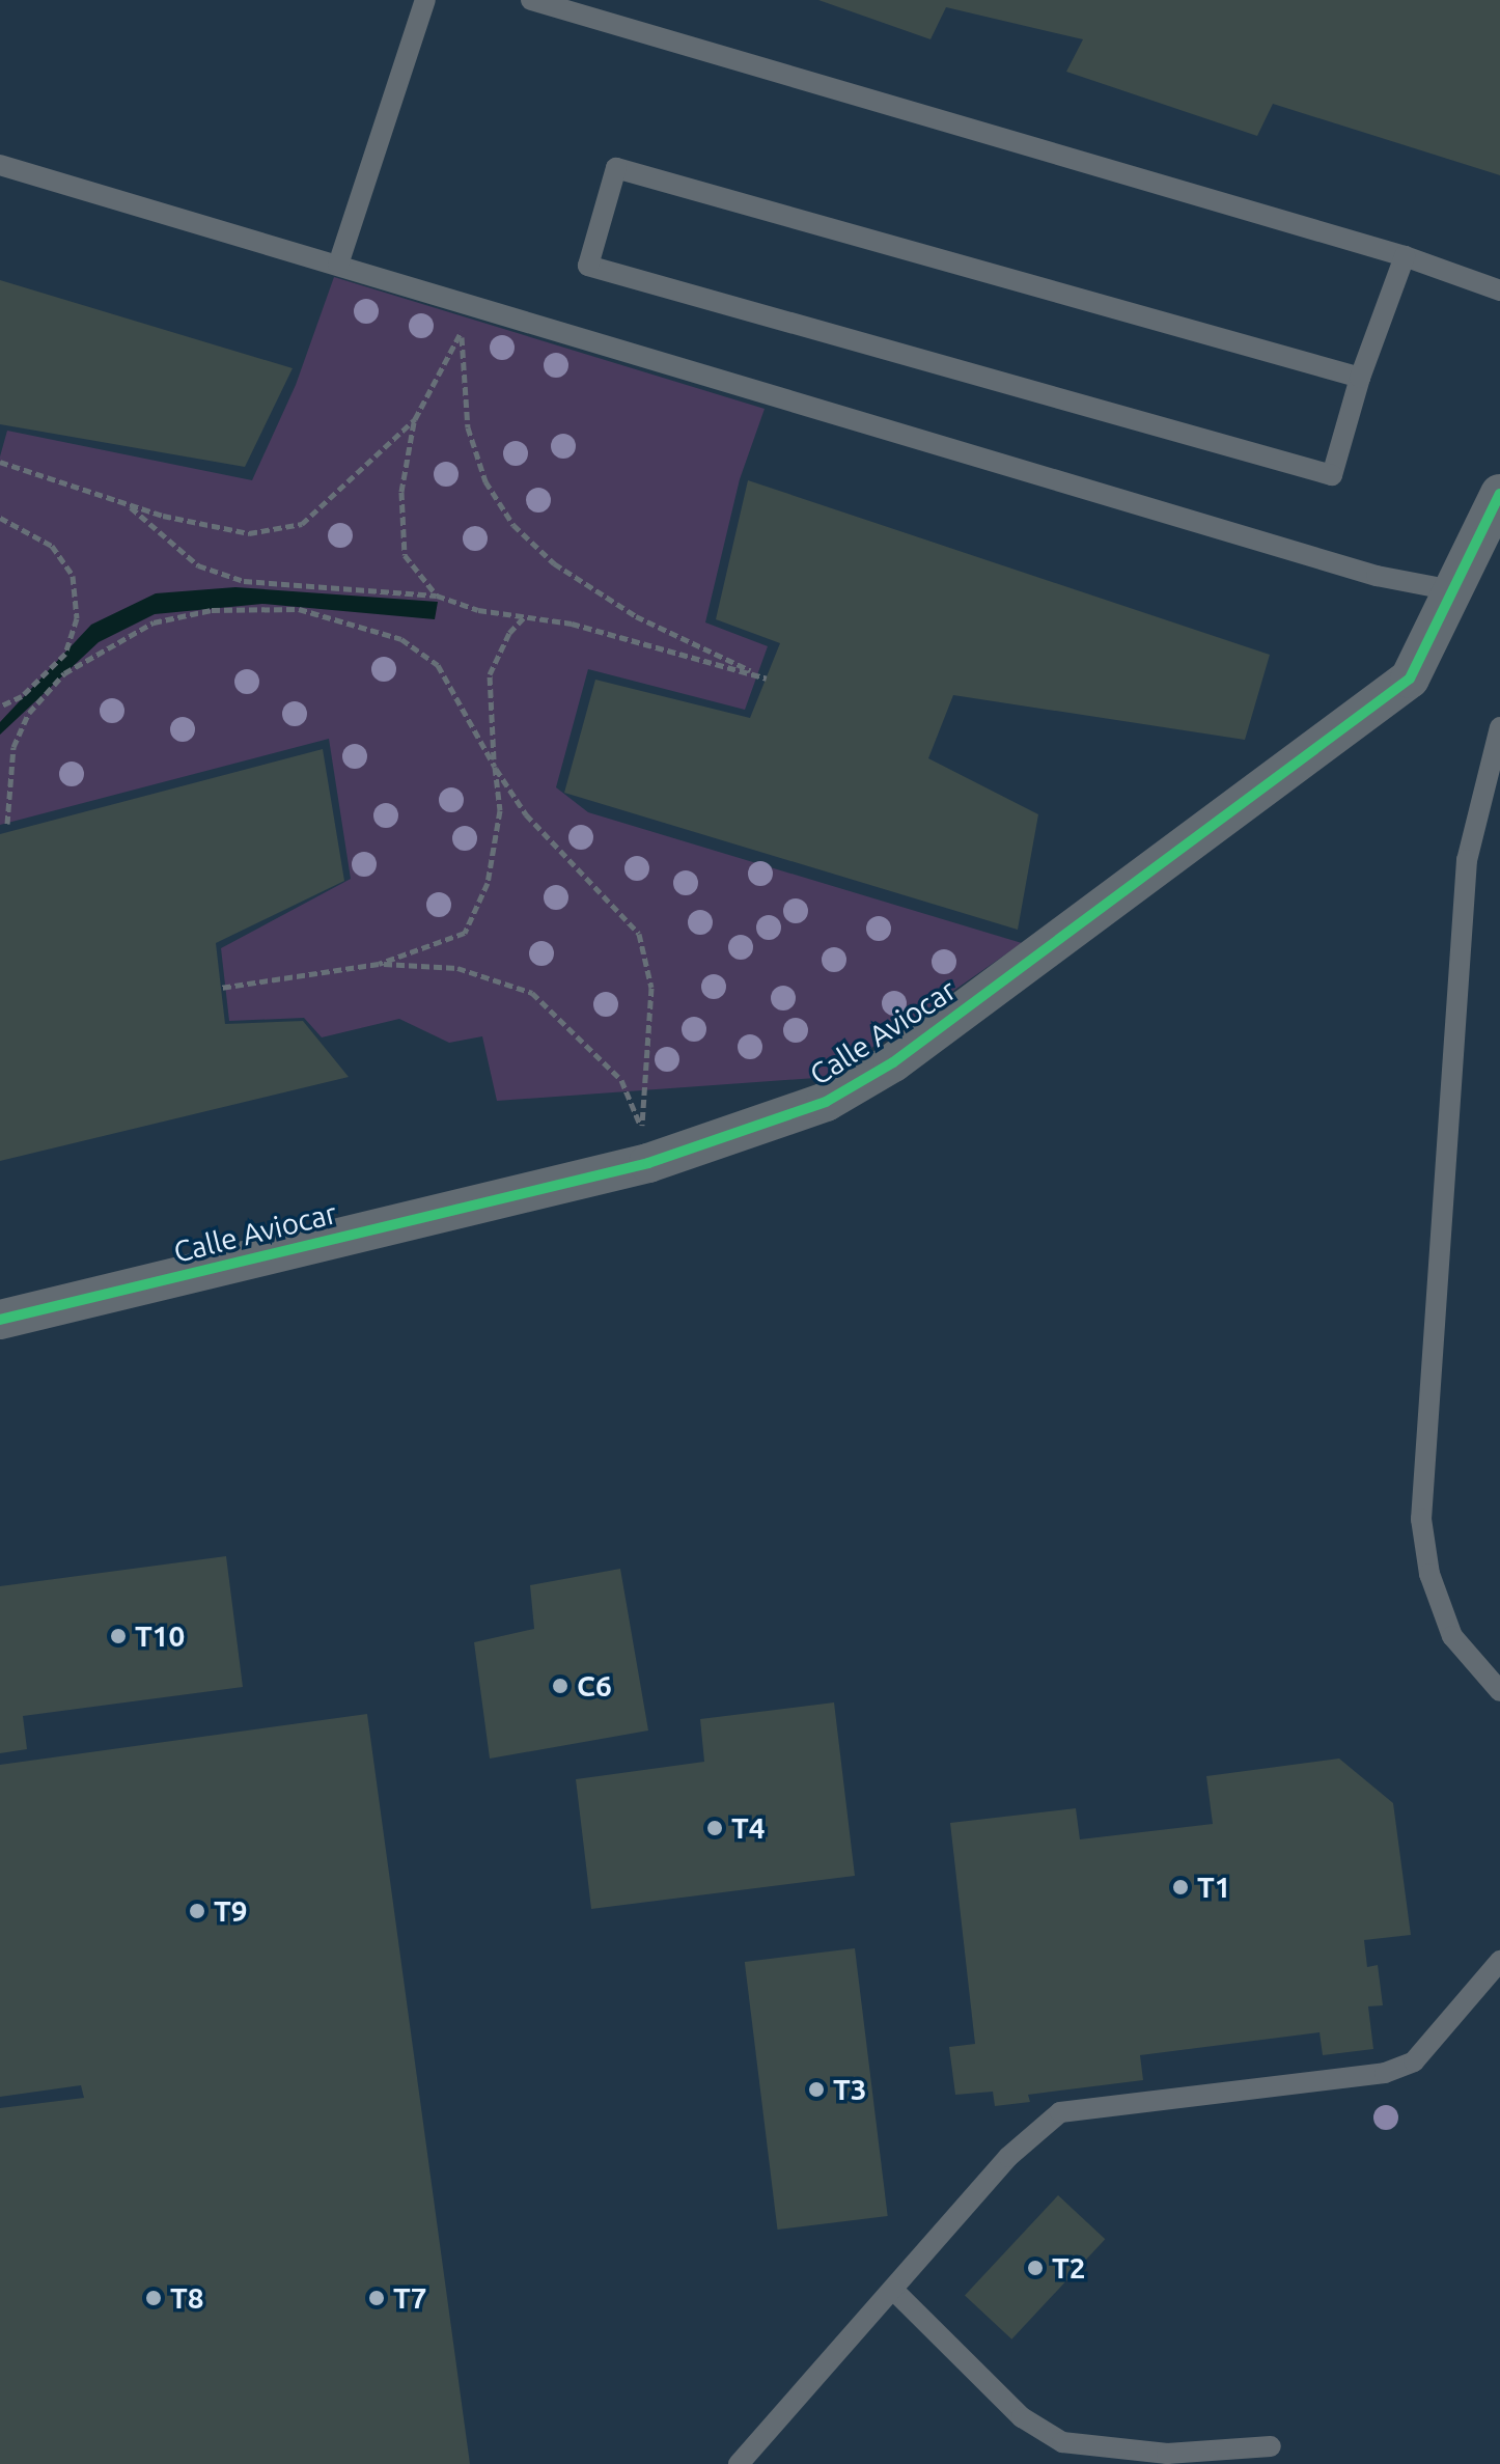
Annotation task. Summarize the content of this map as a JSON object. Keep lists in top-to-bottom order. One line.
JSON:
{"streets":{"street":["Calle Aviocar"]},"places":["T10","C6","T4","T1","T9","T3","T2","T8","T7"]}
